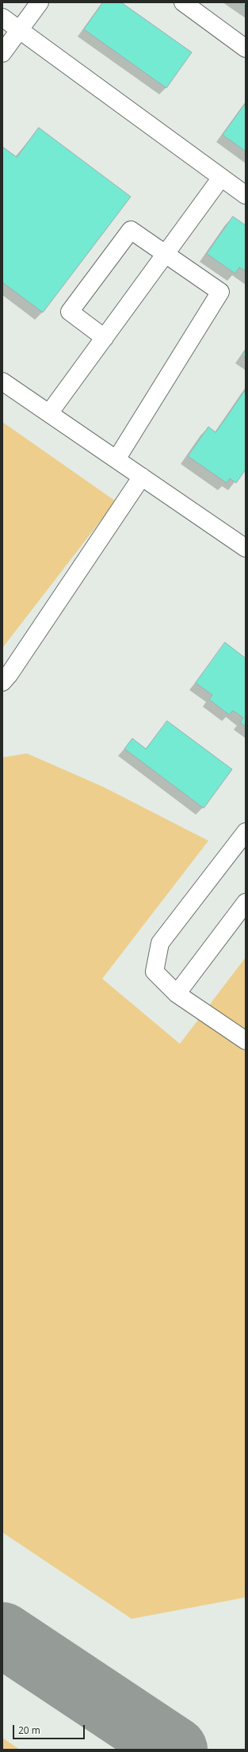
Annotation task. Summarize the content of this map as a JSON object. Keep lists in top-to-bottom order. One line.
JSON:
{"scale_bar":"20 m"}
